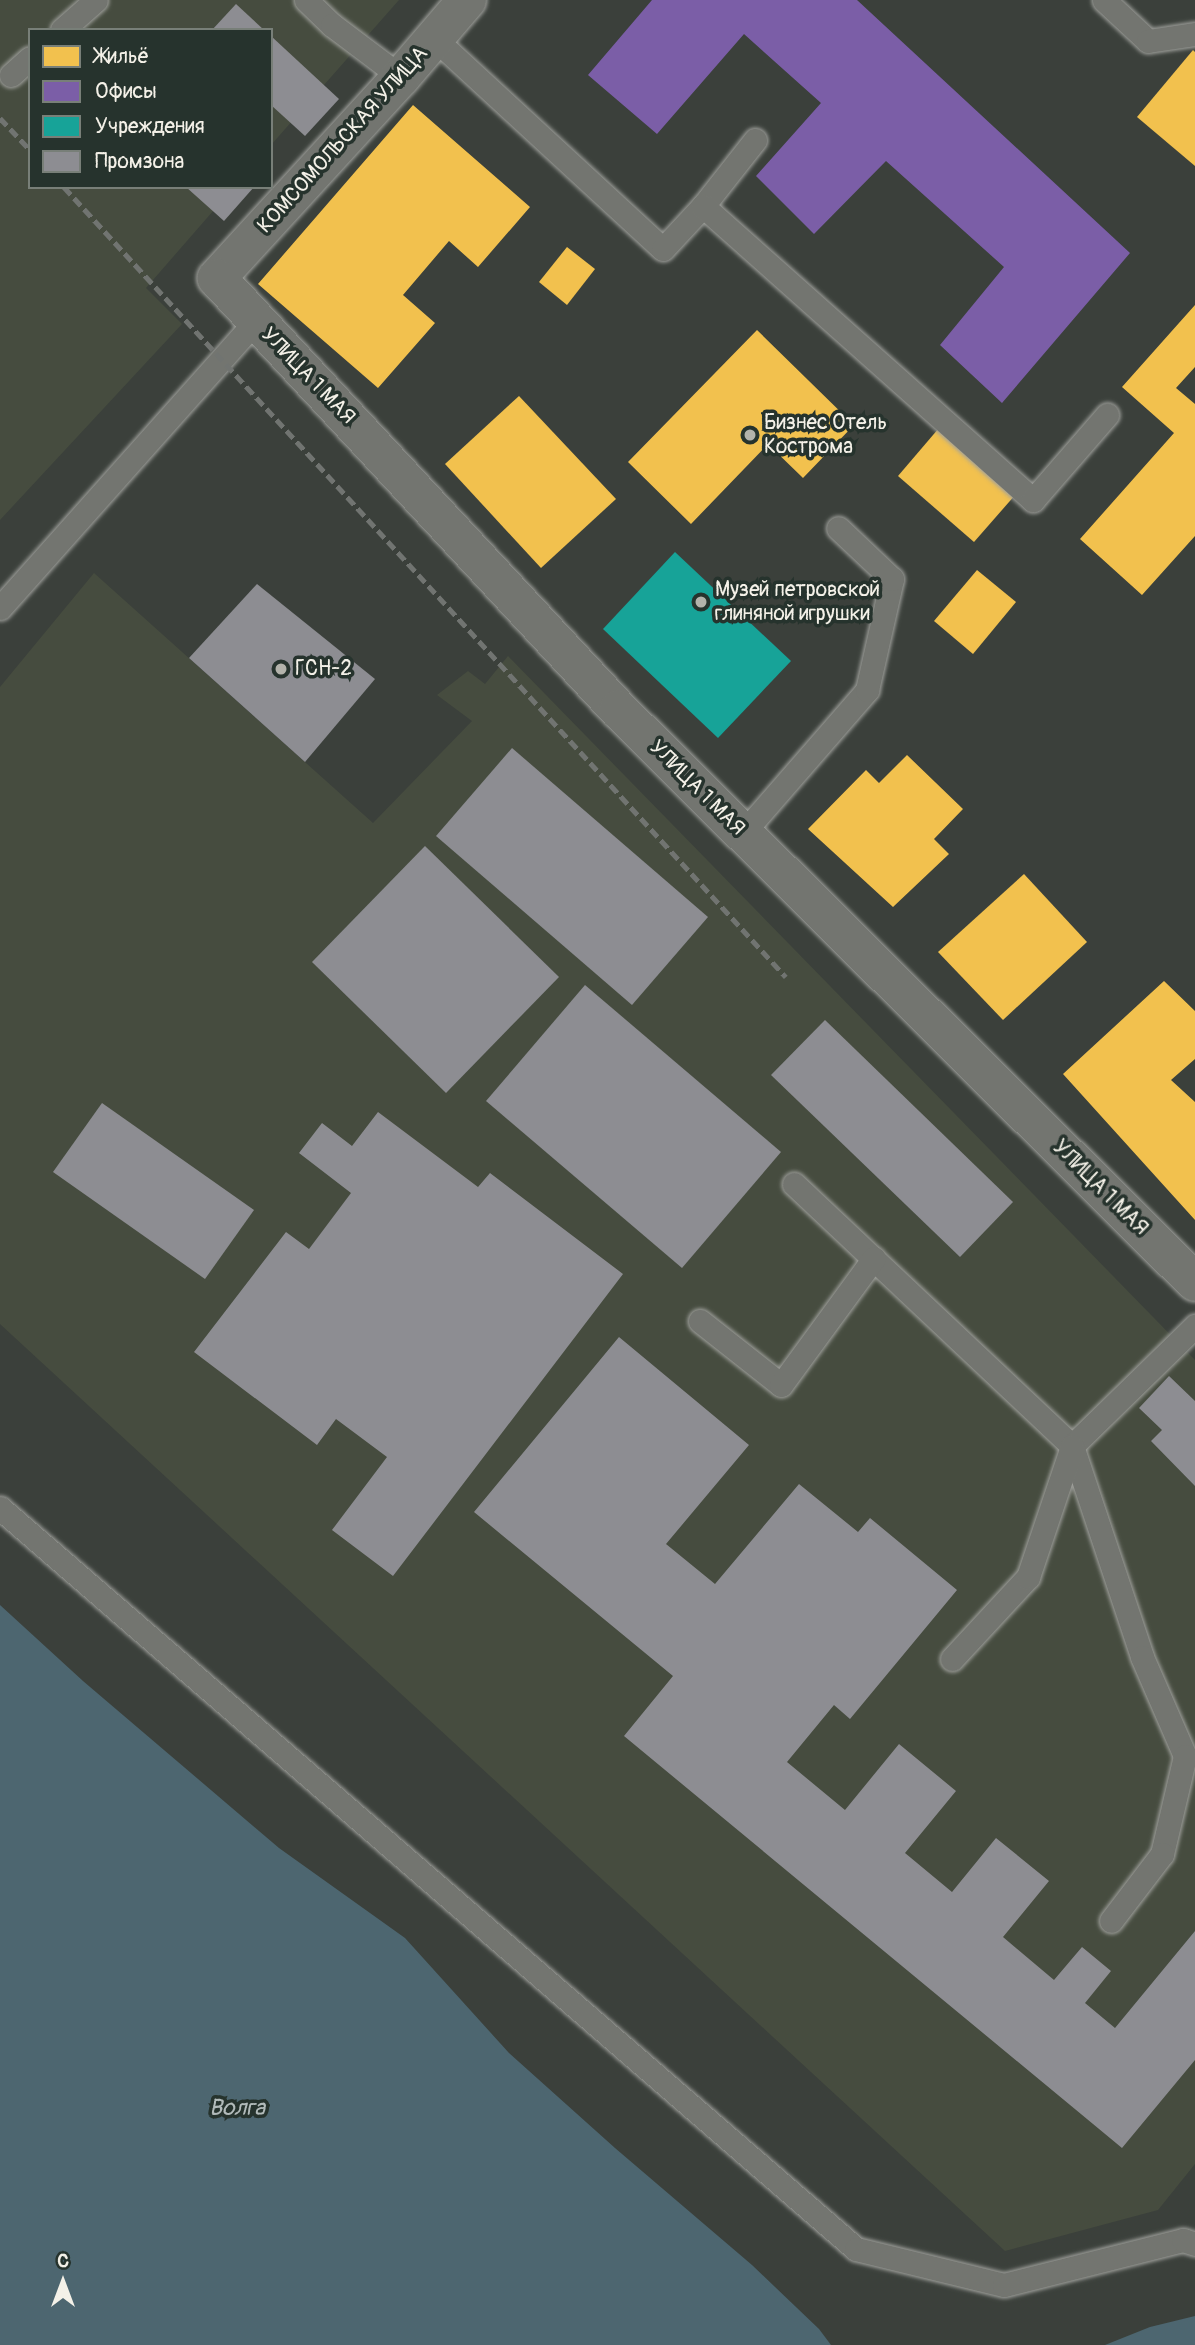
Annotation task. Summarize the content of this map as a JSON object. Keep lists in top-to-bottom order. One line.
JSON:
{"streets":{"street":["КОМСОМОЛЬСКАЯ УЛИЦА","УЛИЦА 1 МАЯ"]},"crossings":[["КОМСОМОЛЬСКАЯ УЛИЦА","УЛИЦА 1 МАЯ"]],"water":["Волга"],"places":["Бизнес Отель Кострома","Музей петровской глиняной игрушки","ГСН-2"],"legend":["Жильё","Офисы","Учреждения","Промзона"],"north":"top"}
